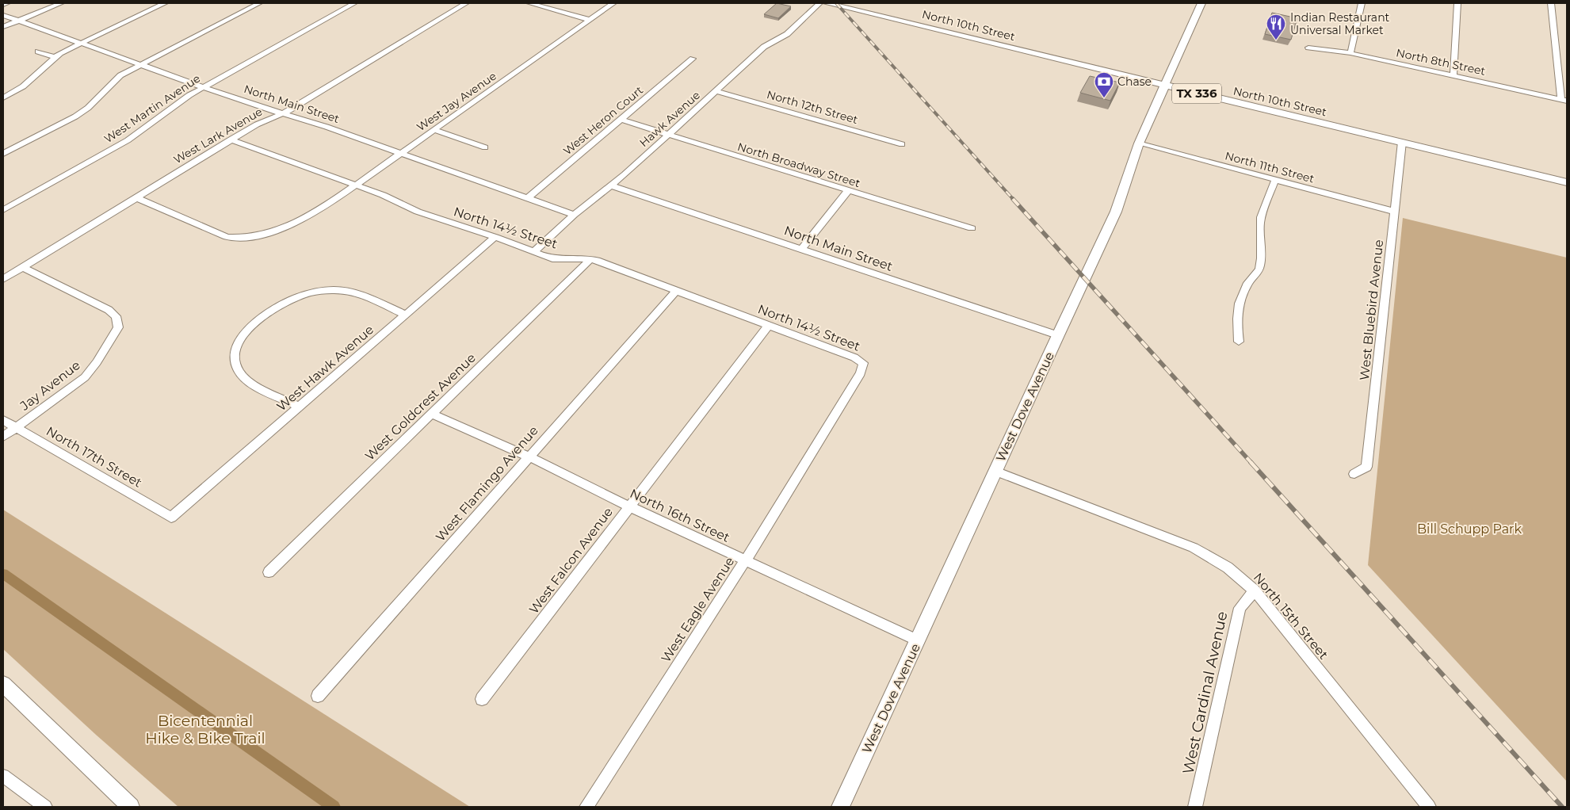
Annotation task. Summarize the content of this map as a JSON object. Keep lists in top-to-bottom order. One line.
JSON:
{"streets":{"main road":["North 10th Street","TX 336","West Dove Avenue"],"street":["North 8th Street","West Jay Avenue","North Main Street","North 12th Street","West Martin Avenue","Hawk Avenue","West Heron Court","West Lark Avenue","North Broadway Street","North 11th Street","North 14½ Street","West Bluebird Avenue","West Hawk Avenue","Jay Avenue","West Goldcrest Avenue","North 17th Street","West Flamingo Avenue","North 16th Street","West Falcon Avenue","West Eagle Avenue","North 15th Street","West Cardinal Avenue"]},"crossings":[["North 10th Street","West Bluebird Avenue"],["North 10th Street","West Dove Avenue"],["West Jay Avenue","North Main Street"],["West Jay Avenue","West Lark Avenue"],["West Jay Avenue","North 14½ Street"],["North Main Street","West Martin Avenue"],["North Main Street","Hawk Avenue"],["North Main Street","West Heron Court"],["North Main Street","West Lark Avenue"],["North Main Street","West Dove Avenue"],["North 12th Street","Hawk Avenue"],["Hawk Avenue","North Broadway Street"],["Hawk Avenue","North 14½ Street"],["West Heron Court","North Broadway Street"],["West Lark Avenue","North 14½ Street"],["West Lark Avenue","Jay Avenue"],["North 11th Street","West Bluebird Avenue"],["North 11th Street","West Dove Avenue"],["North 14½ Street","West Hawk Avenue"],["North 14½ Street","West Goldcrest Avenue"],["North 14½ Street","West Flamingo Avenue"],["North 14½ Street","West Falcon Avenue"],["North 14½ Street","West Eagle Avenue"],["West Hawk Avenue","North 17th Street"],["Jay Avenue","North 17th Street"],["West Goldcrest Avenue","North 16th Street"],["West Dove Avenue","North 16th Street"],["West Dove Avenue","North 15th Street"],["West Flamingo Avenue","North 16th Street"],["North 16th Street","West Falcon Avenue"],["North 16th Street","West Eagle Avenue"],["North 15th Street","West Cardinal Avenue"]],"parks":["Bill Schupp Park","Bicentennial Hike & Bike Trail"],"places":{"restaurant":["Indian Restaurant Universal Market"],"bank":["Chase"]}}
